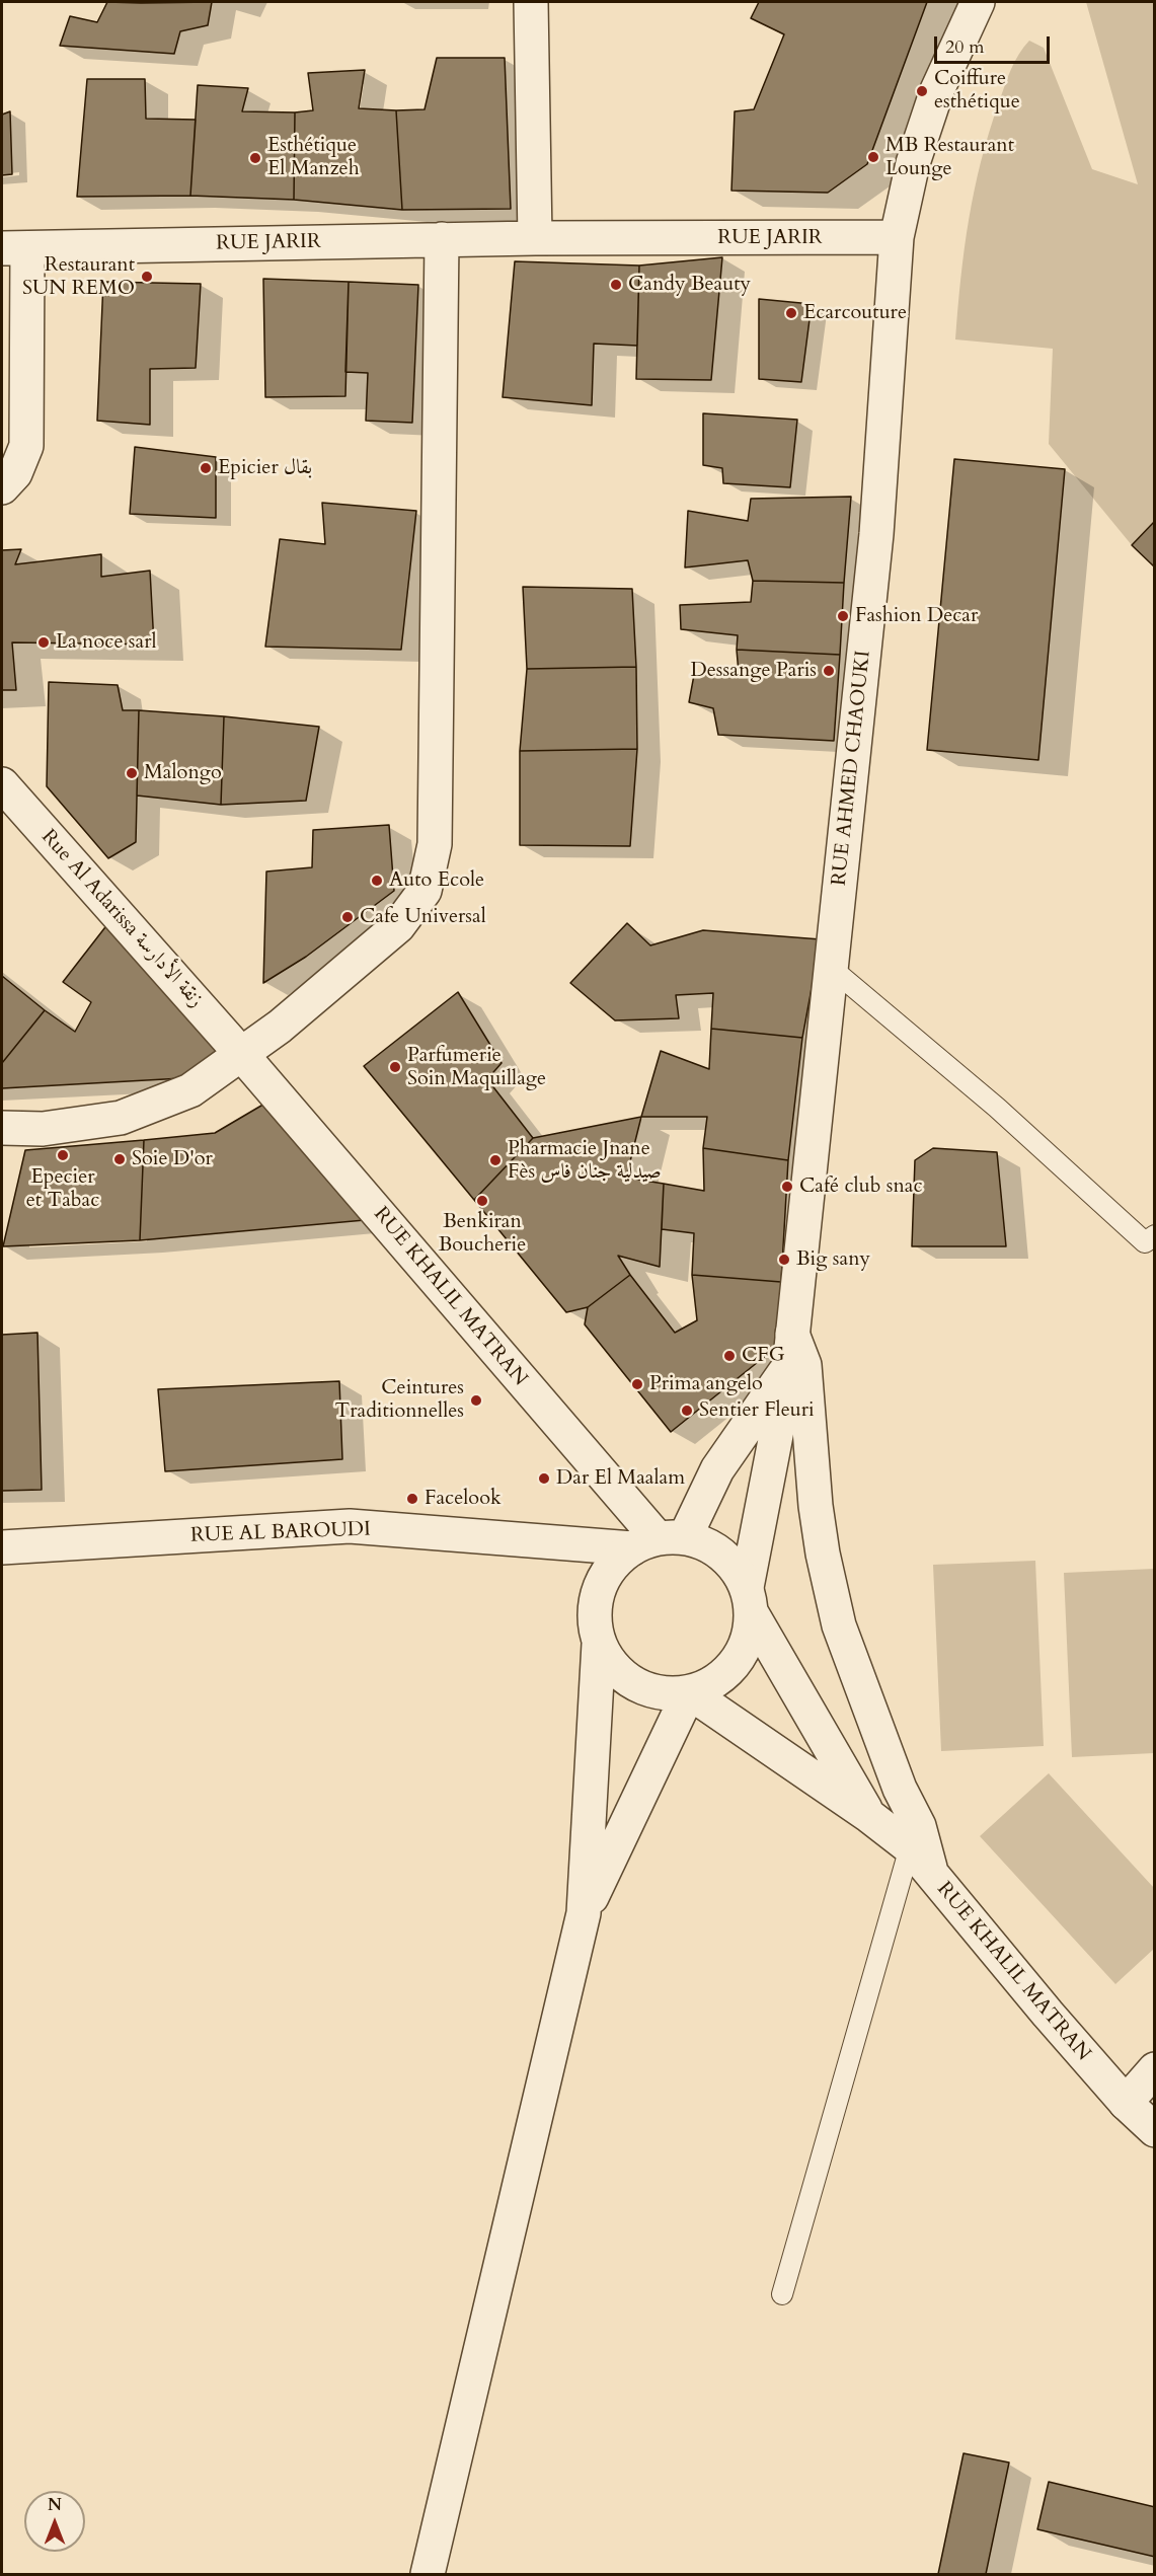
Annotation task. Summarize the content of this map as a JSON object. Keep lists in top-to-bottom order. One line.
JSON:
{"streets":{"street":["RUE JARIR","RUE AHMED CHAOUKI","Rue Al Adarissa زنقة الأدارسة","RUE KHALIL MATRAN","RUE AL BAROUDI"]},"crossings":[["RUE JARIR","RUE AHMED CHAOUKI"],["RUE AHMED CHAOUKI","RUE KHALIL MATRAN"],["RUE AHMED CHAOUKI","RUE AL BAROUDI"],["Rue Al Adarissa زنقة الأدارسة","RUE KHALIL MATRAN"],["RUE KHALIL MATRAN","RUE AL BAROUDI"]],"places":["Coiffure esthétique","MB Restaurant Lounge","Esthétique El Manzeh","Restaurant SUN REMO","Candy Beauty","Ecarcouture","Epicier بقال","Fashion Decar","La noce sarl","Dessange Paris","Malongo","Auto Ecole","Cafe Universal","Parfumerie Soin Maquillage","Epecier et Tabac","Soie D'or","Pharmacie Jnane Fès صيدلية جنان فاس","Café club snac","Benkiran Boucherie","Big sany","CFG","Prima angelo","Ceintures Traditionnelles","Sentier Fleuri","Dar El Maalam","Facelook"],"scale_bar":"20 m","north":"top"}
